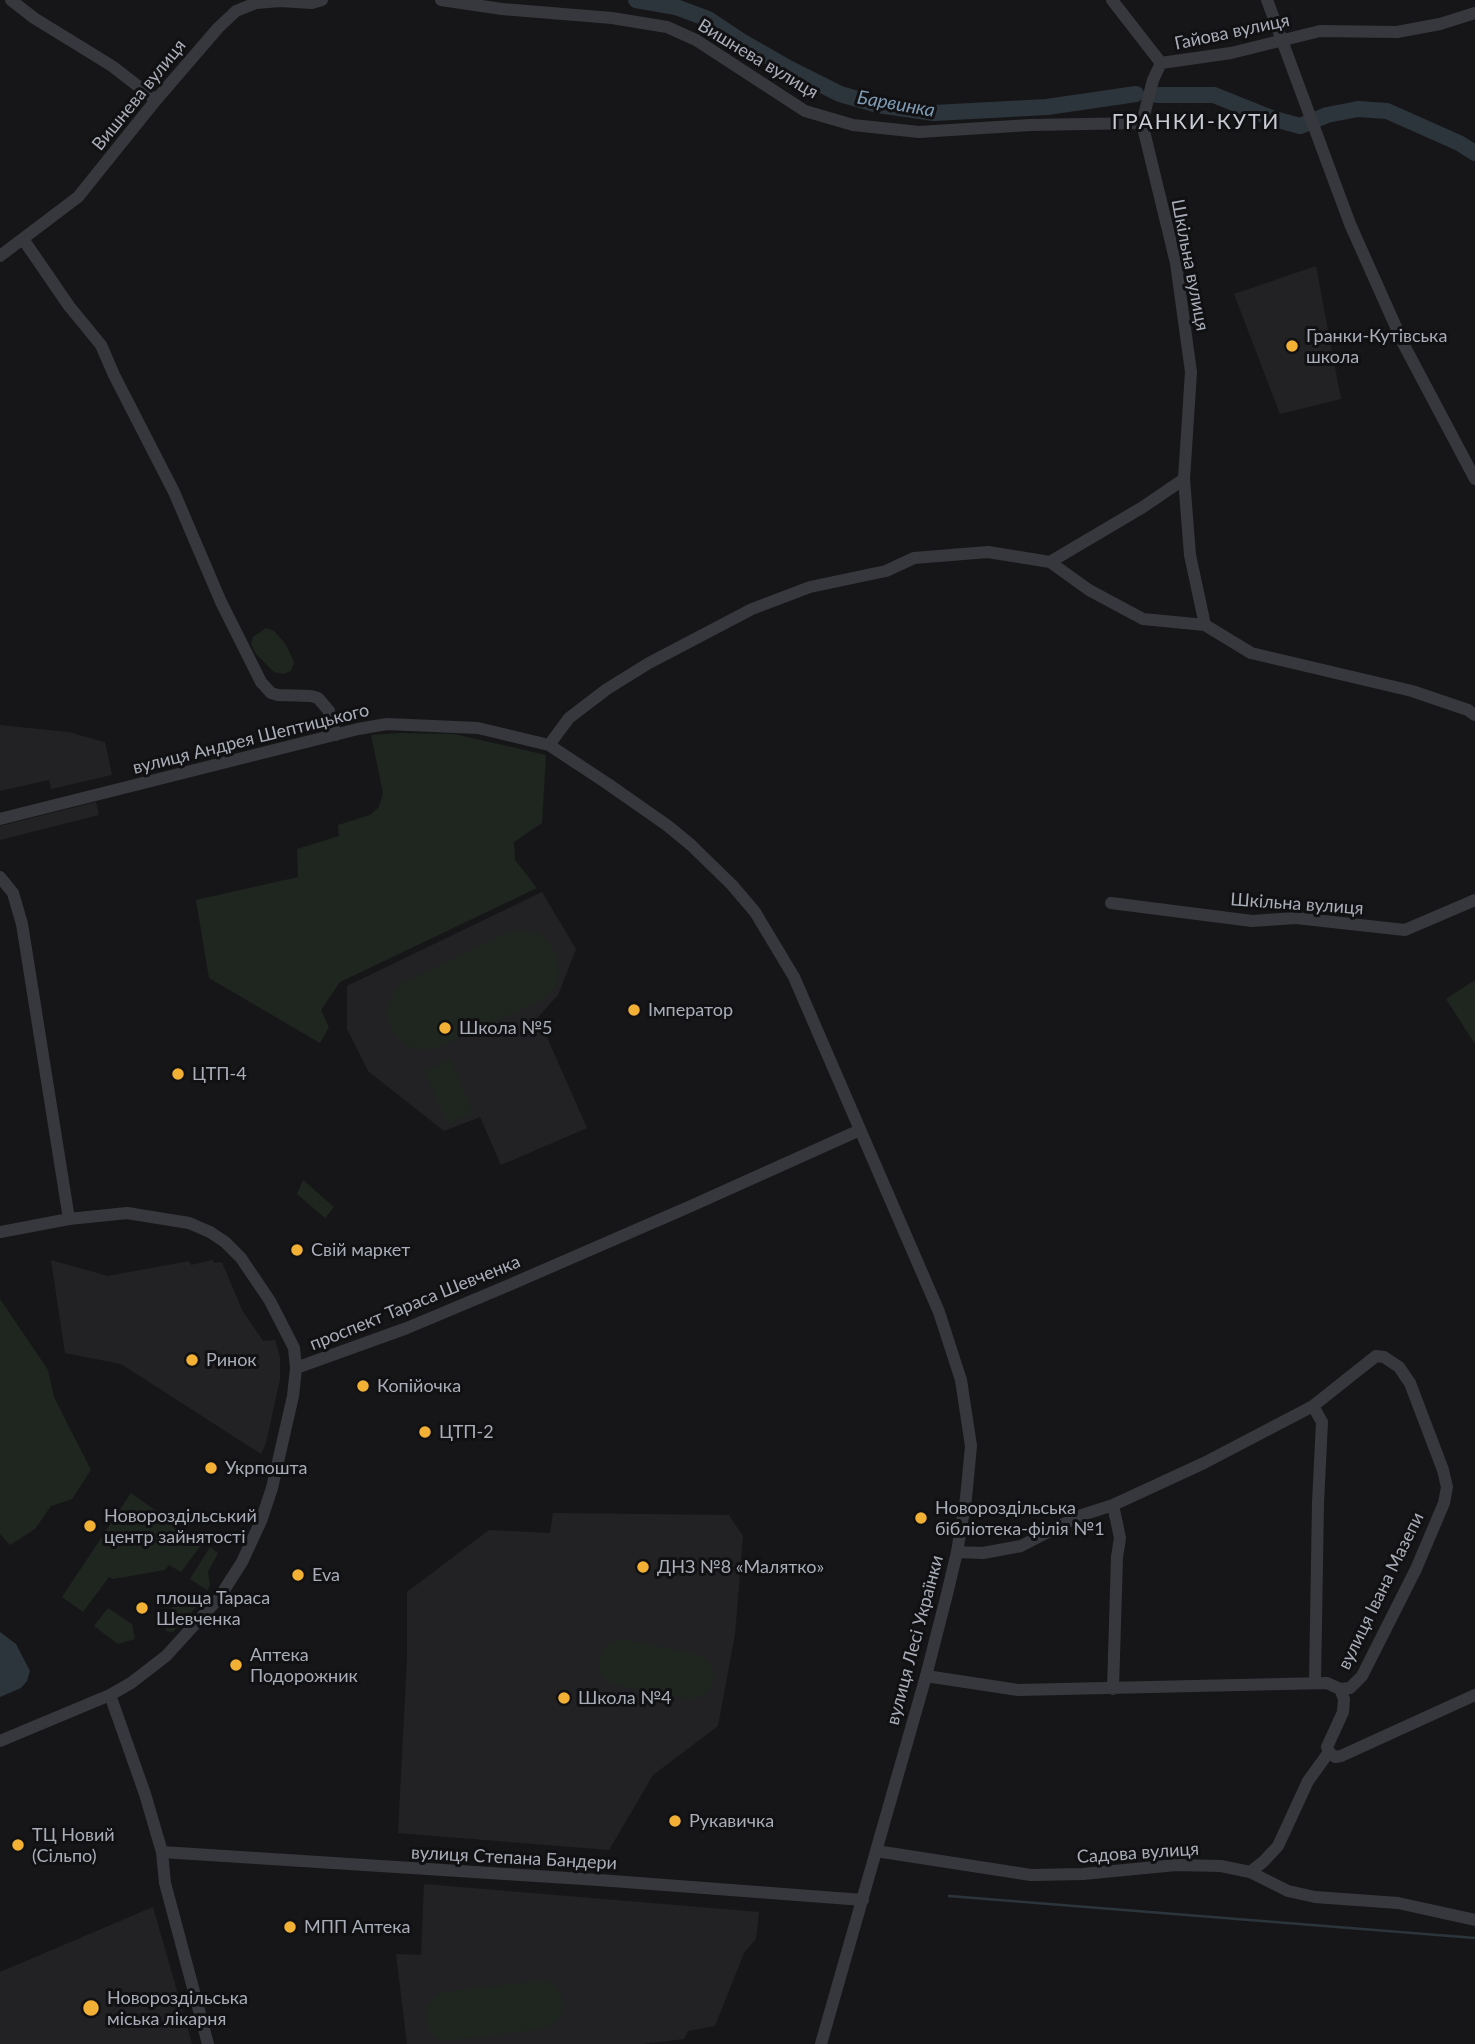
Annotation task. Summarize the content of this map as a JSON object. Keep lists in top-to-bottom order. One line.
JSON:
{"streets":{"street":["Гайова вулиця","Вишнева вулиця","Шкільна вулиця","вулиця Андрея Шептицького","проспект Тараса Шевченка","вулиця Івана Мазепи","вулиця Лесі Українки","Садова вулиця","вулиця Степана Бандери"]},"crossings":[["Гайова вулиця","Шкільна вулиця"],["Вишнева вулиця","Шкільна вулиця"],["вулиця Андрея Шептицького","проспект Тараса Шевченка"],["вулиця Андрея Шептицького","вулиця Лесі Українки"],["проспект Тараса Шевченка","вулиця Лесі Українки"],["вулиця Лесі Українки","Садова вулиця"],["вулиця Лесі Українки","вулиця Степана Бандери"]],"districts":["ГРАНКИ-КУТИ"],"water":["Барвинка"],"places":["Гранки-Кутівська школа","Імператор","Школа №5","ЦТП-4","Свiй маркет","Ринок","Копійочка","ЦТП-2","Укрпошта","Новороздільська бібліотека-філія №1","Новороздільський центр зайнятості","ДНЗ №8 «Малятко»","Eva","площа Тараса Шевченка","Аптека Подорожник","Школа №4","Рукавичка","ТЦ Новий (Сільпо)","МПП Аптека","Новороздільська міська лікарня"]}
